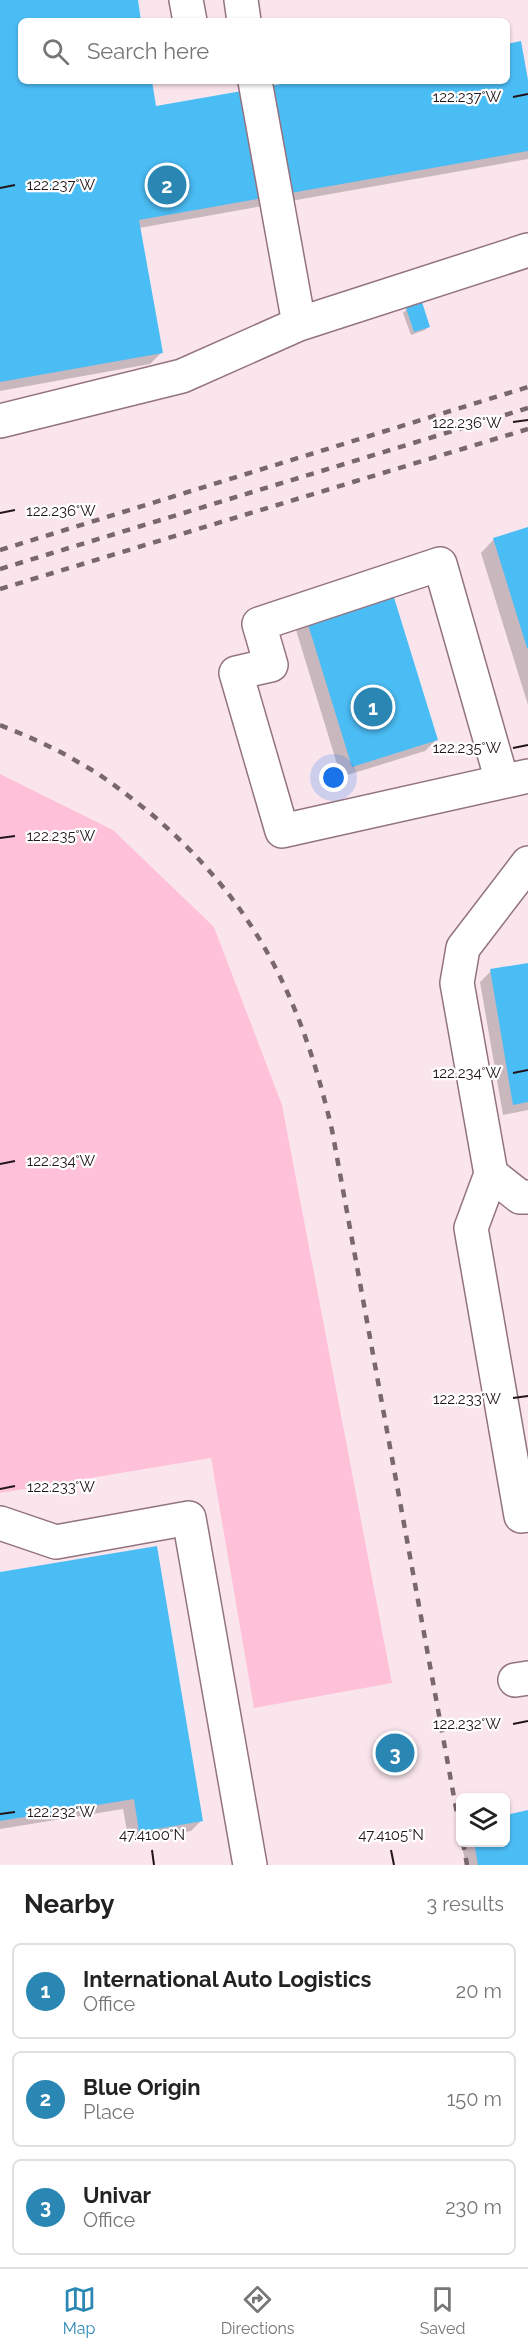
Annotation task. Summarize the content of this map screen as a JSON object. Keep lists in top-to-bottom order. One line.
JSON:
{"page":{"search":"Search here","pins":["2","1","3"],"heading":["Nearby","3 results"],"list":[{"mark":"1","name":"International Auto Logistics","note":"Office","value":"20 m"},{"mark":"2","name":"Blue Origin","note":"Place","value":"150 m"},{"mark":"3","name":"Univar","note":"Office","value":"230 m"}],"nav":["Map","Directions","Saved"]},"coordinates":["122.237°W","122.236°W","122.235°W","122.234°W","122.233°W","122.232°W","47.4100°N","47.4105°N"]}
